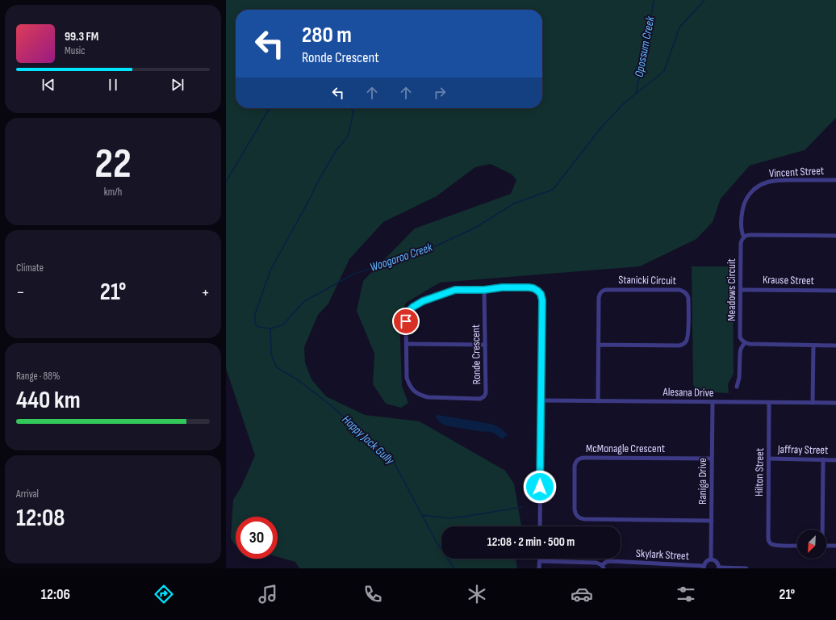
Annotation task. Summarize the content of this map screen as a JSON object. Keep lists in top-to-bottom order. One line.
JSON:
{"streets":{"street":["Vincent Street","Stanicki Circuit","Krause Street","Meadows Circuit","Ronde Crescent","Alesana Drive","McMonagle Crescent","Jaffray Street","Hilton Street","Raniga Drive","Skylark Street"]},"crossings":[["Vincent Street","Meadows Circuit"],["Stanicki Circuit","Alesana Drive"],["Krause Street","Meadows Circuit"],["Ronde Crescent","Alesana Drive"],["Alesana Drive","Hilton Street"],["Alesana Drive","Raniga Drive"],["McMonagle Crescent","Raniga Drive"],["Jaffray Street","Hilton Street"]],"water":["Opossum Creek","Woogaroo Creek","Happy Jack Gully"],"north":"bottom left","page":{"turn":["280 m","Ronde Crescent"],"song":["99.3 FM","Music"],"tile":[["22","km/h"],"Climate",["Range · 88%","440 km"],["Arrival","12:08"]],"heat":["−","21°","+"],"limit":"30","trip":"12:08 · 2 min · 500 m","tabs":["12:06","21°"]}}
